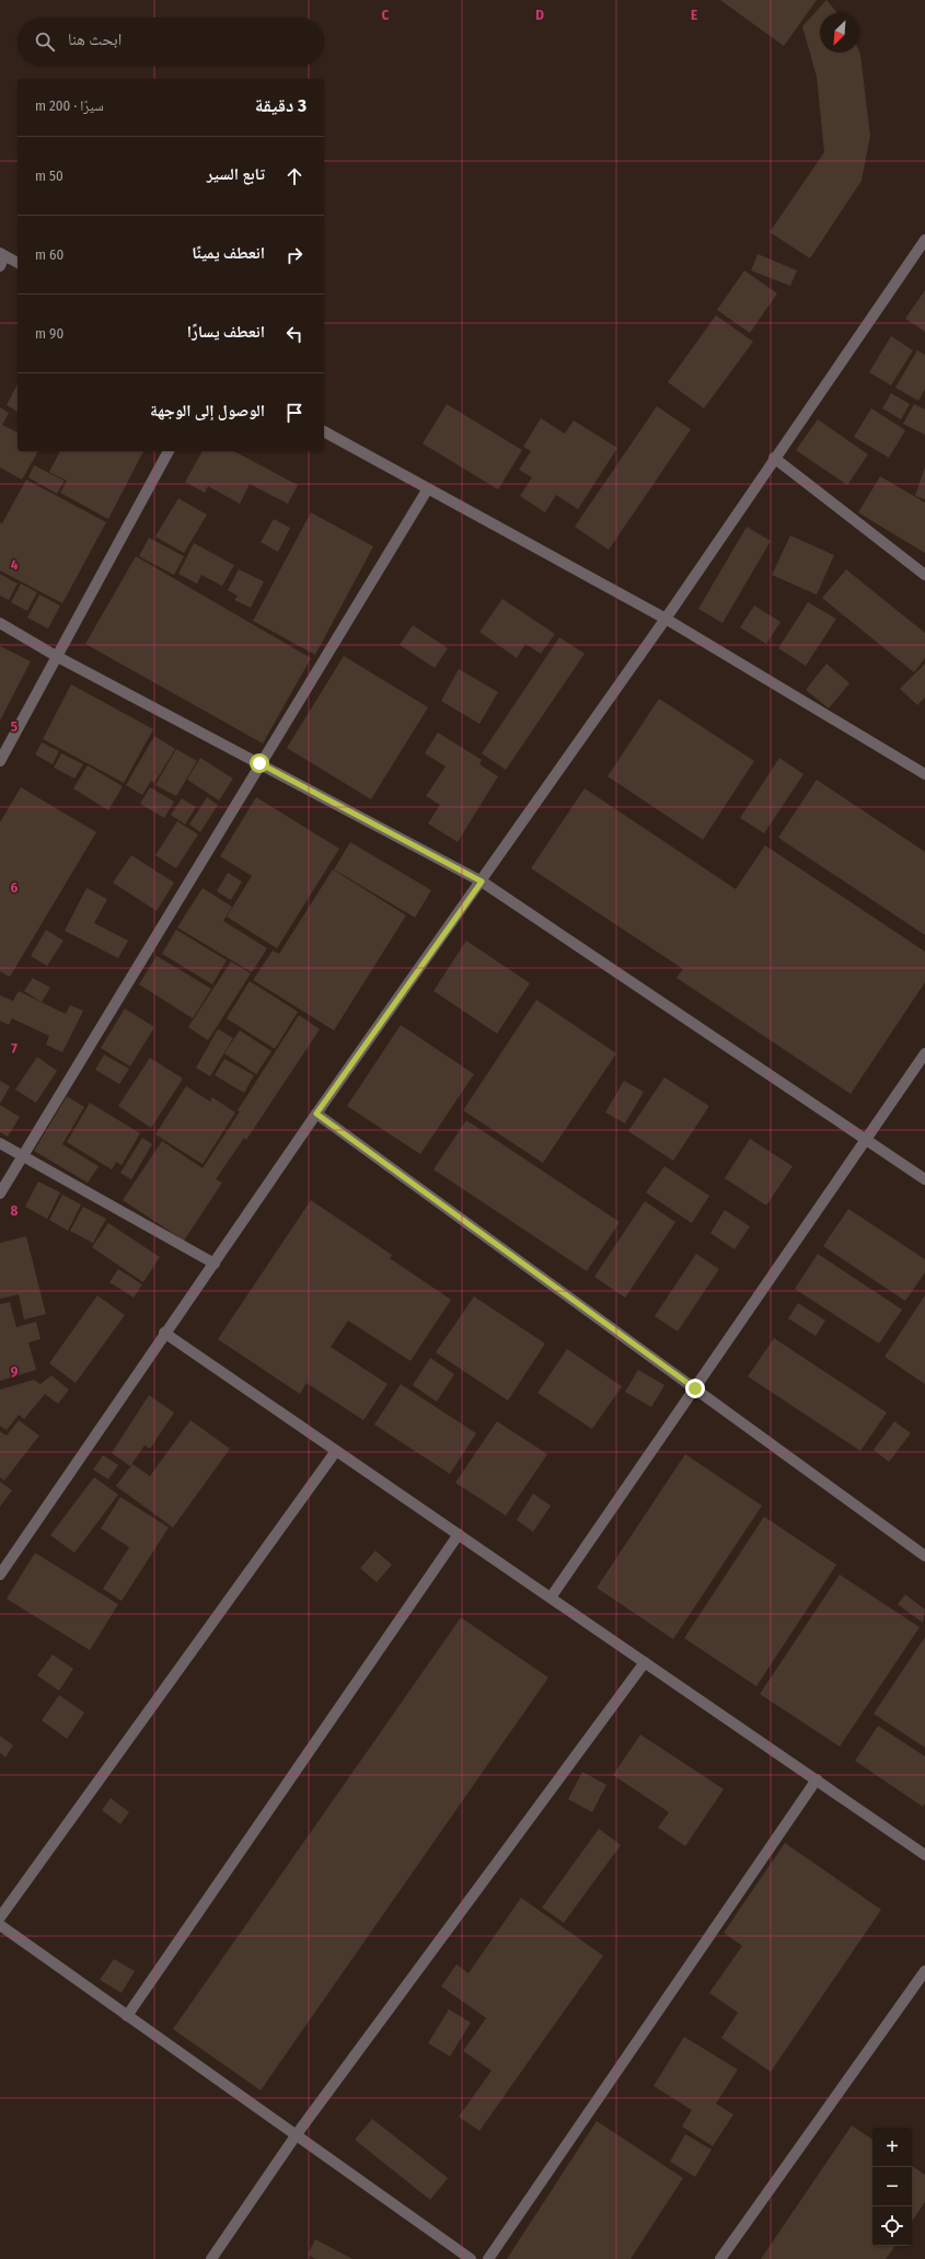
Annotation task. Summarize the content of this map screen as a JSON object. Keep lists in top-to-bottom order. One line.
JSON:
{"north":"bottom left","page":{"search":"ابحث هنا","heading":["3 دقيقة","سيرًا · 200 m"],"list":[["تابع السير","50 m"],["انعطف يمينًا","60 m"],["انعطف يسارًا","90 m"],"الوصول إلى الوجهة"],"map_buttons":["+","−"]},"grid":{"columns":["C","D","E"],"rows":["4","5","6","7","8","9"]}}
